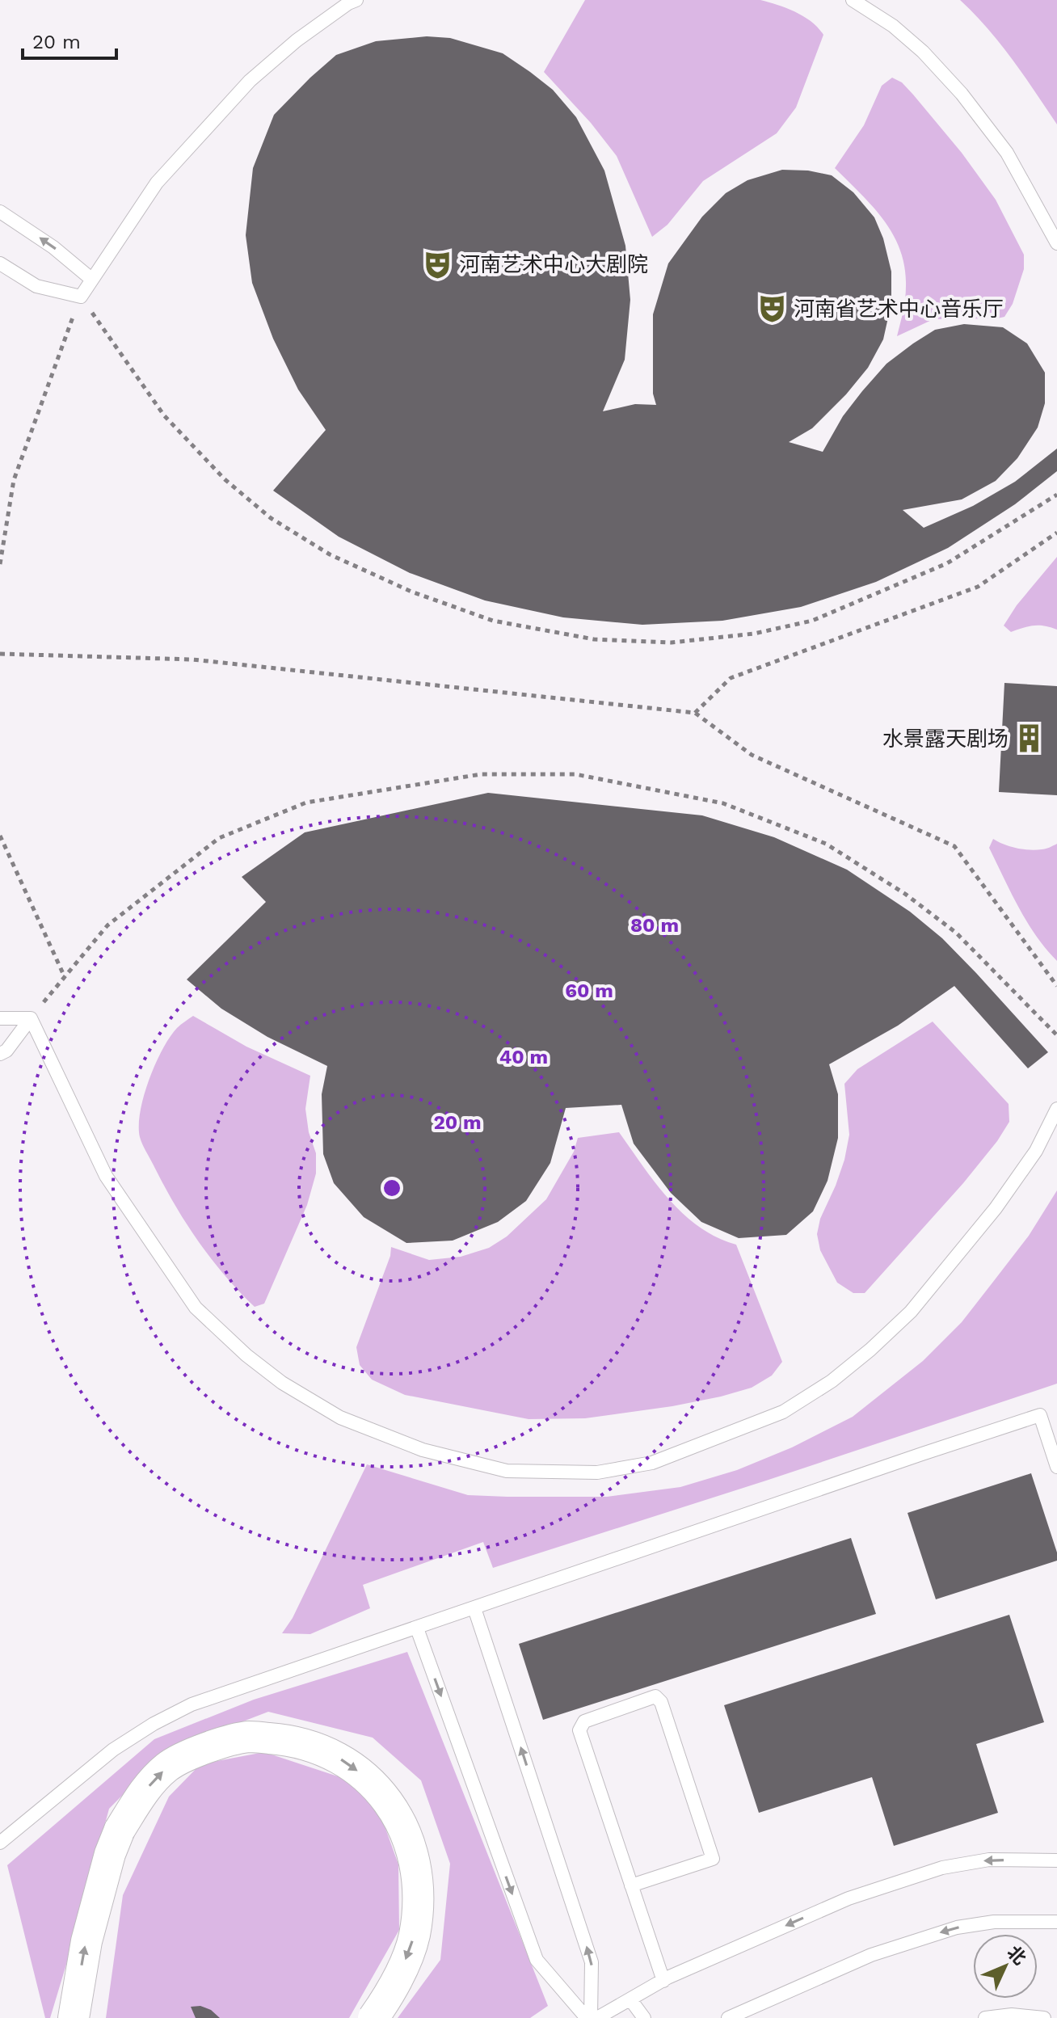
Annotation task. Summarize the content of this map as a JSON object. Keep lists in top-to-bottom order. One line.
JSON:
{"places":{"theatre":["河南艺术中心大剧院","河南省艺术中心音乐厅"],"building":["水景露天剧场"]},"scale_bar":"20 m","north":"top right","rings":["80 m","60 m","40 m","20 m"]}
